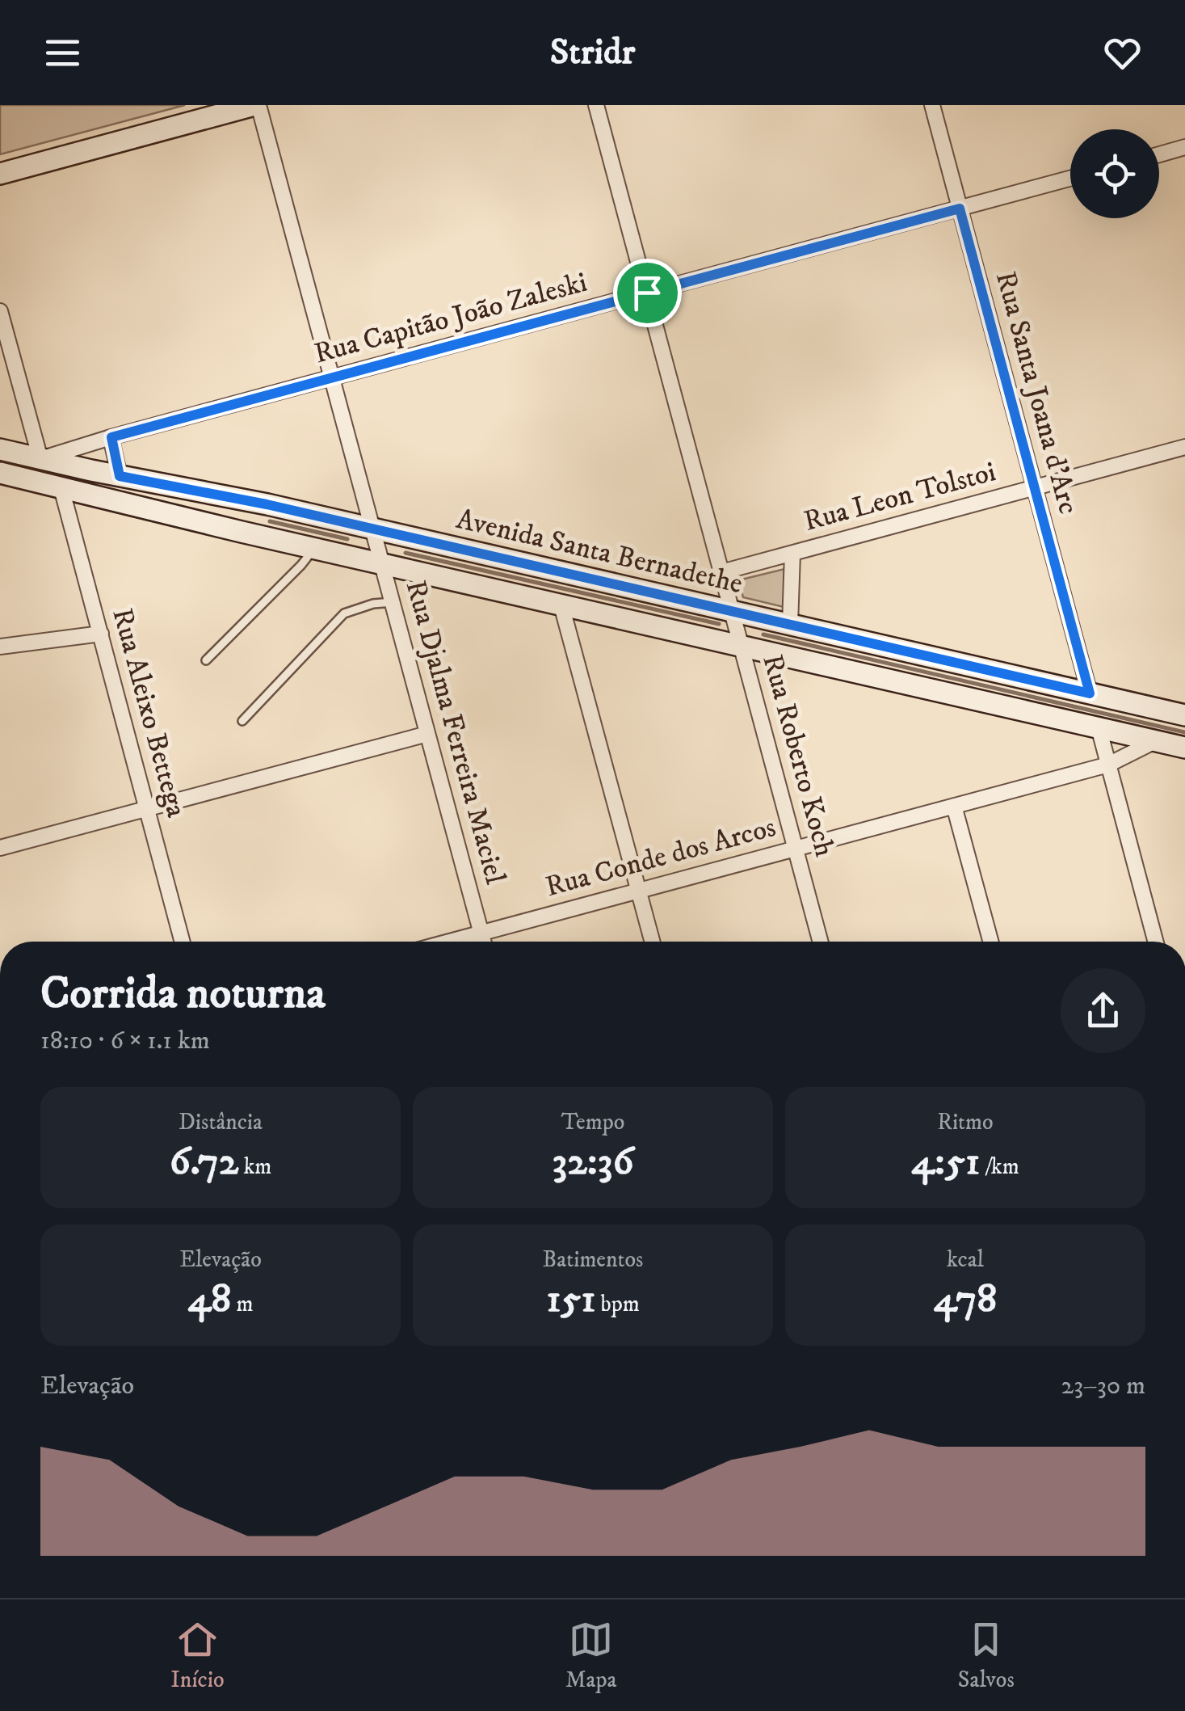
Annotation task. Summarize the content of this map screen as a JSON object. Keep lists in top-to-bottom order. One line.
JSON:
{"streets":{"main road":["Avenida Santa Bernadethe"],"street":["Rua Capitão João Zaleski","Rua Santa Joana d'Arc","Rua Leon Tolstoi","Rua Aleixo Bettega","Rua Djalma Ferreira Maciel","Rua Roberto Koch","Rua Conde dos Arcos"]},"crossings":[["Rua Capitão João Zaleski","Rua Santa Joana d'Arc"],["Rua Capitão João Zaleski","Avenida Santa Bernadethe"],["Rua Capitão João Zaleski","Rua Djalma Ferreira Maciel"],["Rua Capitão João Zaleski","Rua Roberto Koch"],["Rua Santa Joana d'Arc","Rua Leon Tolstoi"],["Rua Santa Joana d'Arc","Avenida Santa Bernadethe"],["Rua Leon Tolstoi","Rua Roberto Koch"],["Avenida Santa Bernadethe","Rua Djalma Ferreira Maciel"],["Avenida Santa Bernadethe","Rua Roberto Koch"],["Rua Djalma Ferreira Maciel","Rua Conde dos Arcos"],["Rua Roberto Koch","Rua Conde dos Arcos"]],"page":{"header":"Stridr","heading":["Corrida noturna","18:10 · 6 × 1.1 km"],"stats":[["Distância","6.72 km"],["Tempo","32:36"],["Ritmo","4:51 /km"],["Elevação","48 m"],["Batimentos","151 bpm"],["kcal","478"]],"chart":["Elevação","23–30 m"],"tabs":["Início","Mapa","Salvos"]}}
